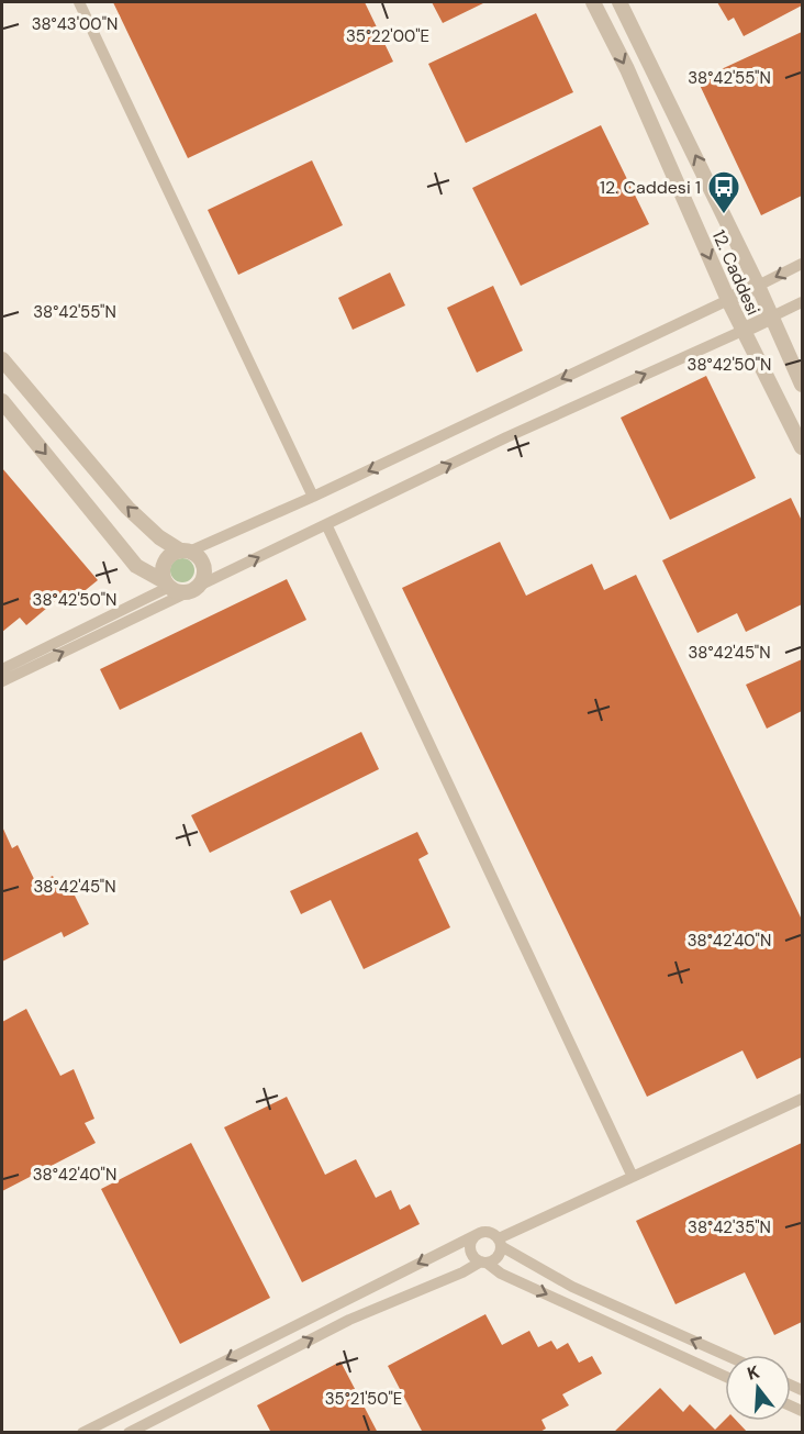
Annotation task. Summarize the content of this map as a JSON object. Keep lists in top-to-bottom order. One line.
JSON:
{"streets":{"street":["12. Caddesi"]},"places":{"bus stop":["12. Caddesi 1"]},"north":"top","coordinates":["38°43'00\"N","35°22'00\"E","38°42'55\"N","38°42'50\"N","38°42'45\"N","38°42'40\"N","38°42'35\"N","35°21'50\"E"]}
